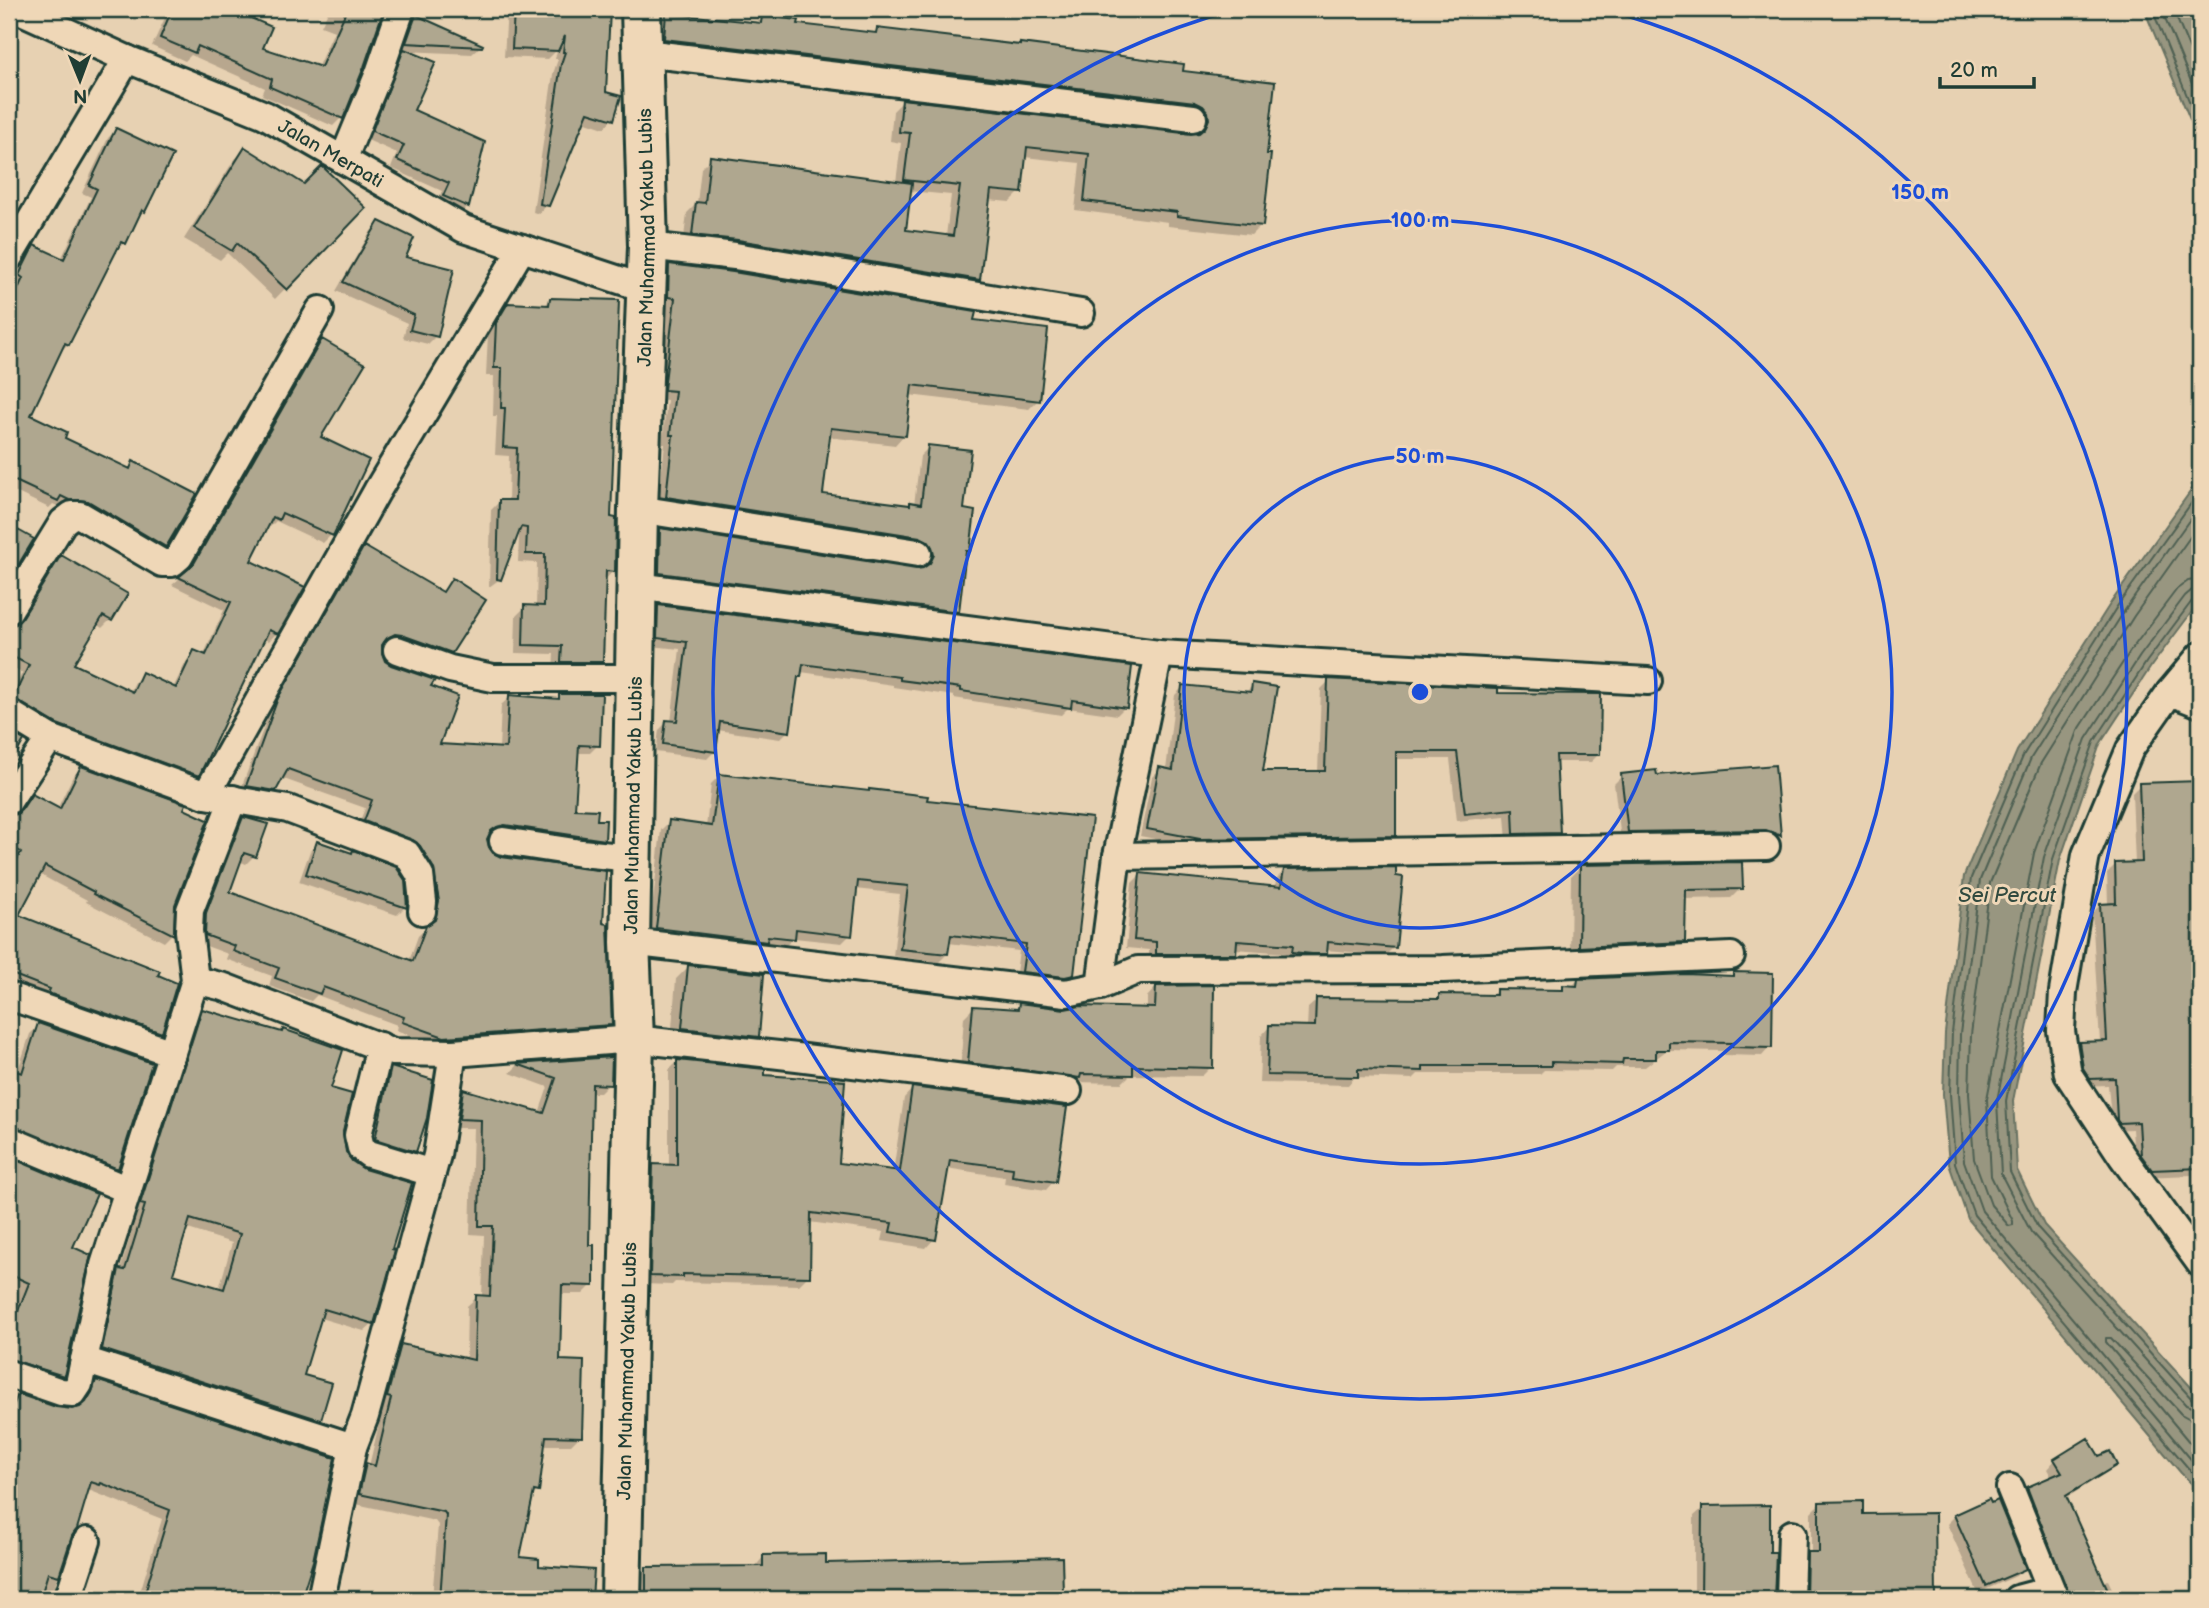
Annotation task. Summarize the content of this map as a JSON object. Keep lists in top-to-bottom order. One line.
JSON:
{"streets":{"main road":["Jalan Muhammad Yakub Lubis"],"street":["Jalan Merpati"]},"crossings":[["Jalan Merpati","Jalan Muhammad Yakub Lubis"]],"water":["Sei Percut"],"scale_bar":"20 m","north":"bottom","rings":["150 m","100 m","50 m"]}
